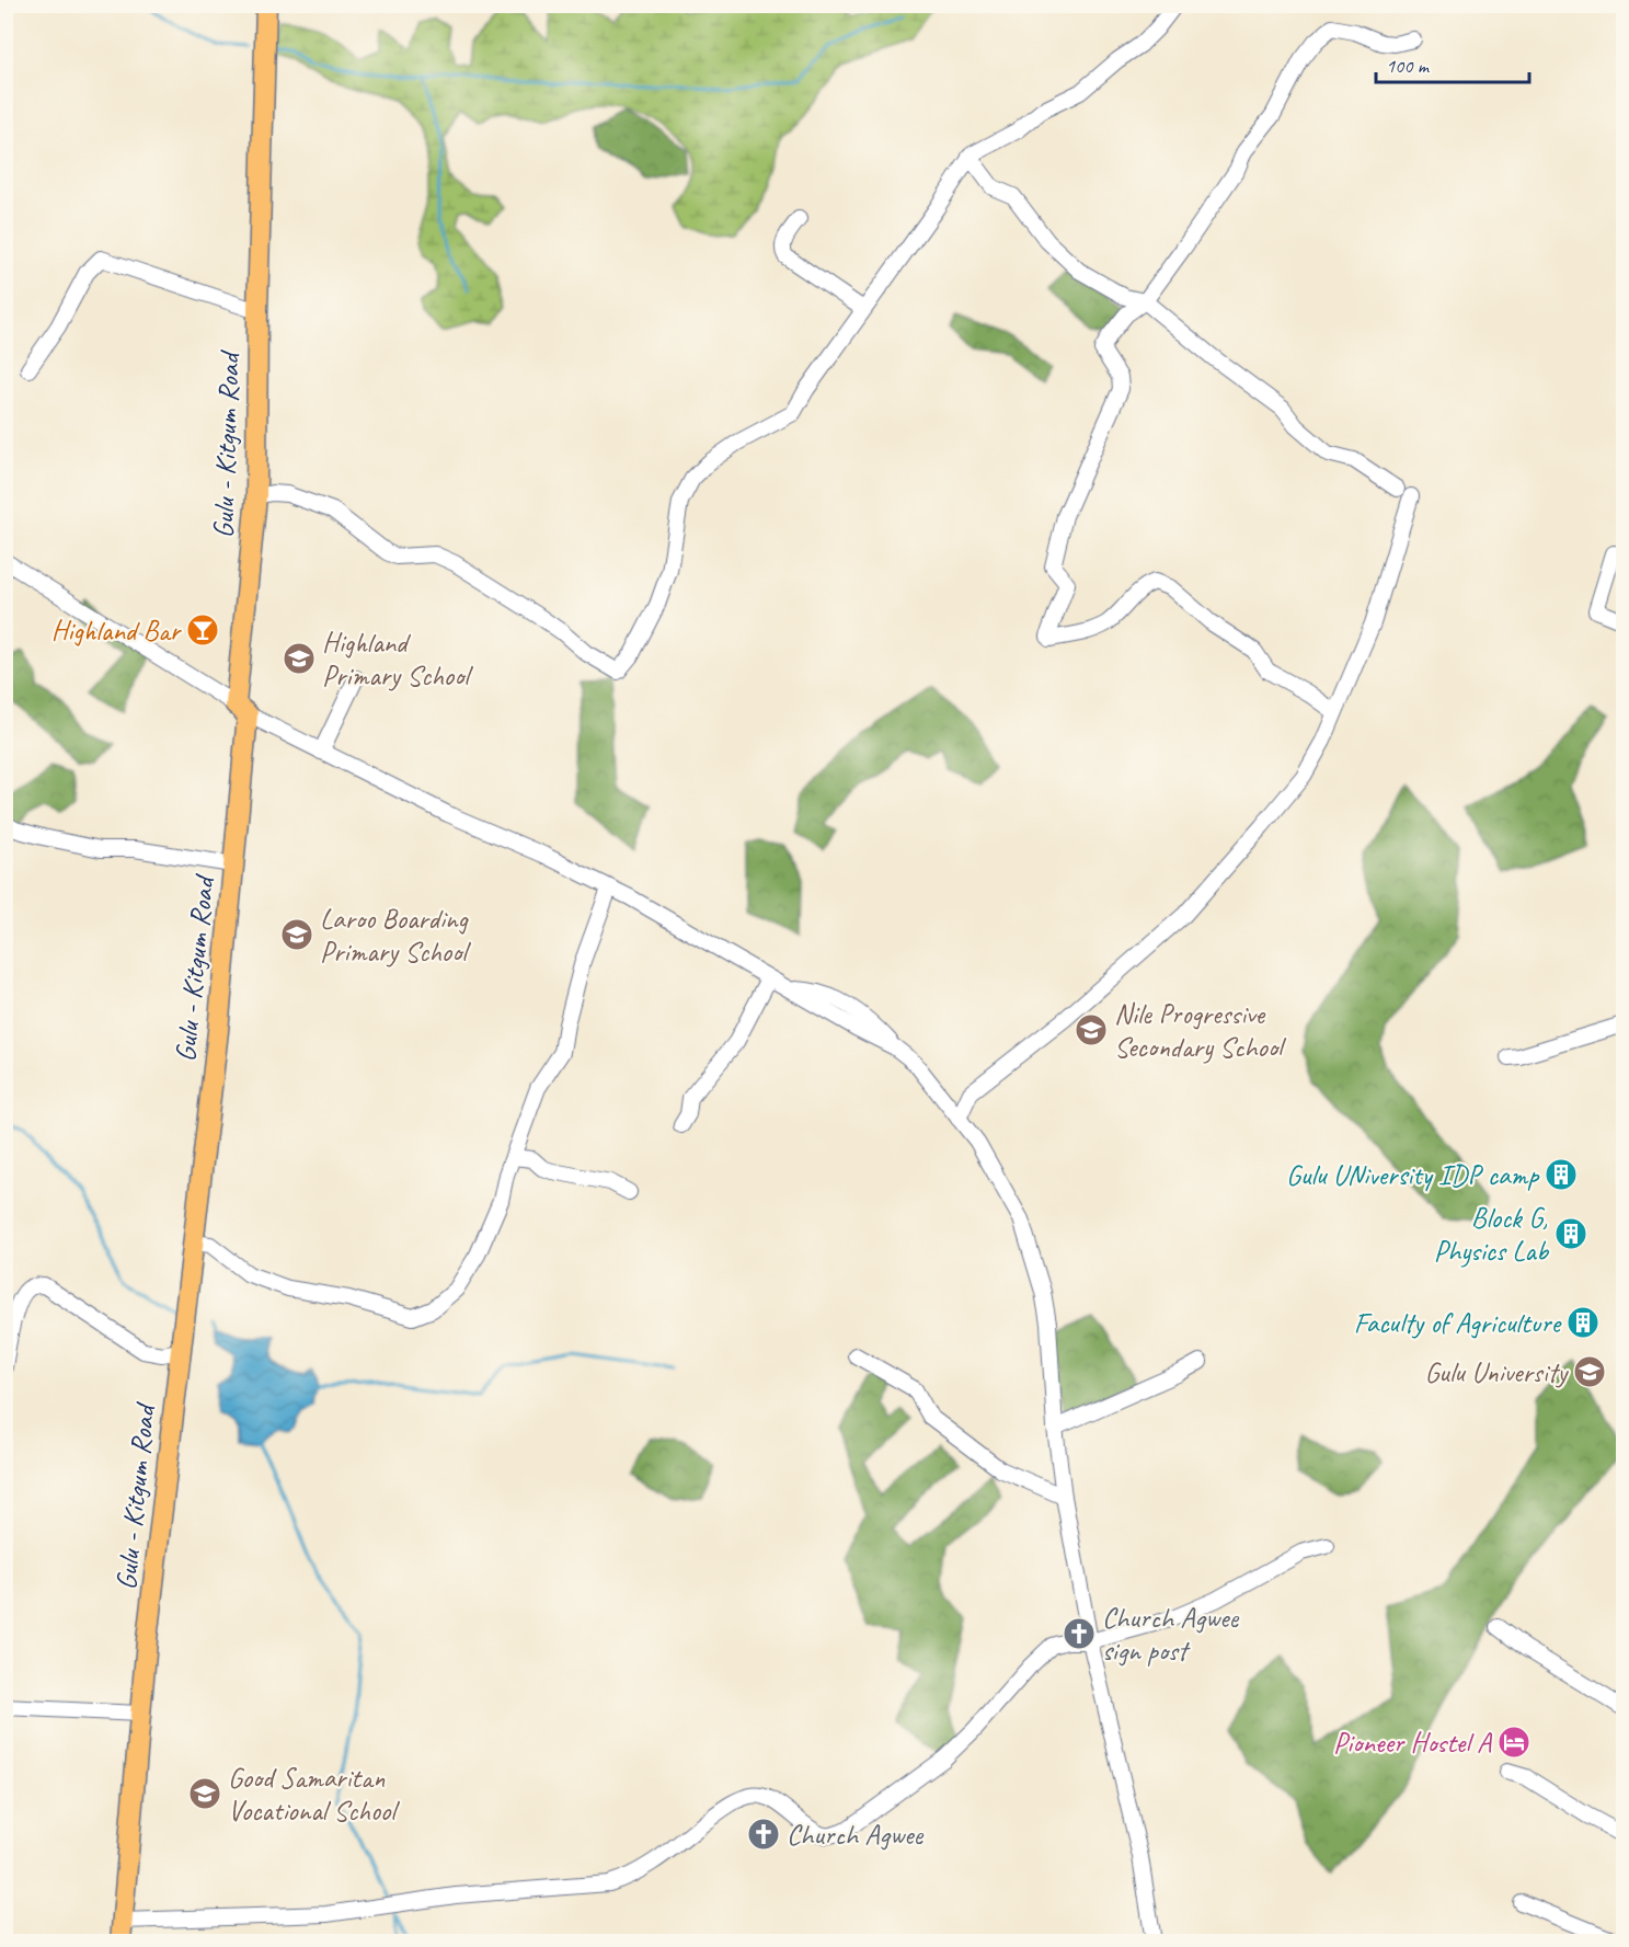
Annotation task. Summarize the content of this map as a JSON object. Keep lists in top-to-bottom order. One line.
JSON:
{"streets":{"main road":["Gulu - Kitgum Road"]},"places":{"bar":["Highland Bar"],"school or university":["Highland Primary School","Laroo Boarding Primary School","Nile Progressive Secondary School","Gulu University","Good Samaritan Vocational School"],"building":["Gulu UNiversity IDP camp","Block G, Physics Lab","Faculty of Agriculture"],"church":["Church Agwee sign post","Church Agwee"],"hotel":["Pioneer Hostel A"]},"scale_bar":"100 m"}
